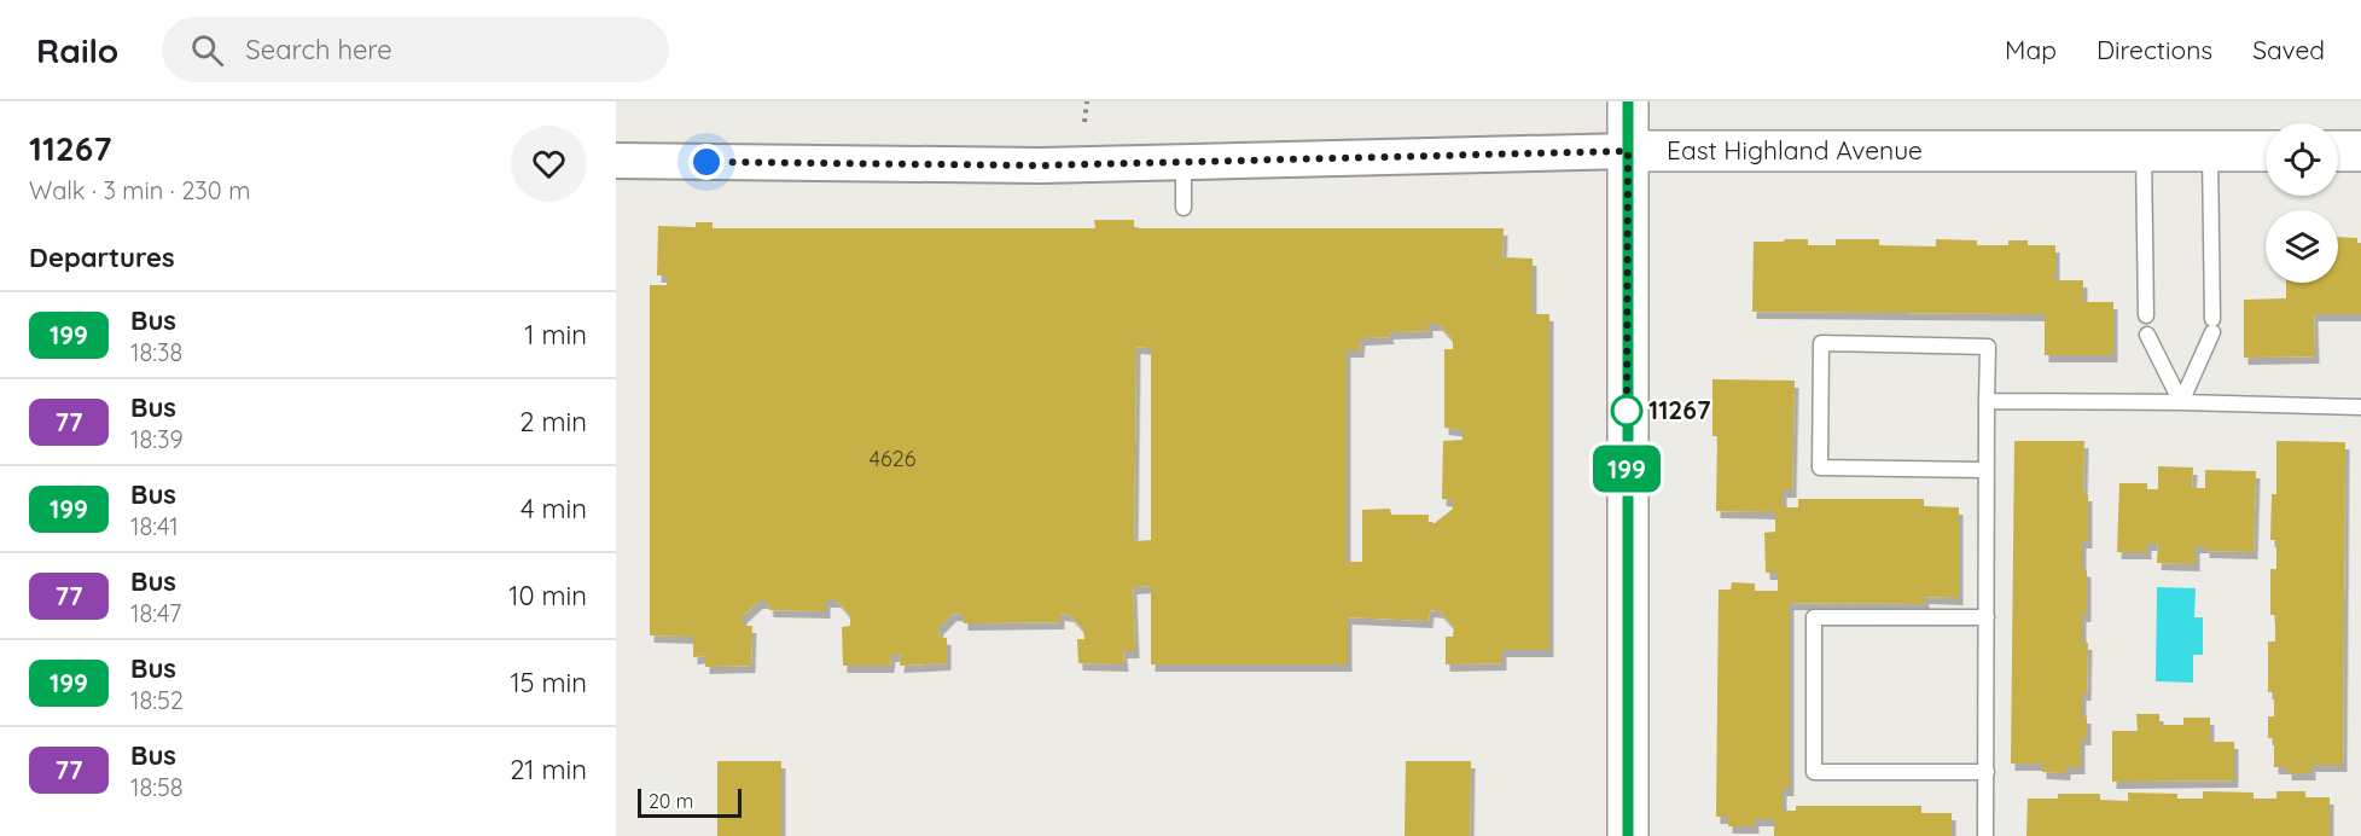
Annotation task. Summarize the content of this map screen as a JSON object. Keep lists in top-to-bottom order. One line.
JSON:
{"streets":{"main road":["East Highland Avenue"]},"places":["11267"],"lines":["bus line 199"],"house_numbers":["4626"],"scale_bar":"20 m","page":{"header":"Railo","search":"Search here","nav":["Map","Directions","Saved"],"heading":[["11267","Walk · 3 min · 230 m"],"Departures"],"on_map":"199","list":[{"mark":"199","name":"Bus","note":"18:38","value":"1 min"},{"mark":"77","name":"Bus","note":"18:39","value":"2 min"},{"mark":"199","name":"Bus","note":"18:41","value":"4 min"},{"mark":"77","name":"Bus","note":"18:47","value":"10 min"},{"mark":"199","name":"Bus","note":"18:52","value":"15 min"},{"mark":"77","name":"Bus","note":"18:58","value":"21 min"}],"scale":"20 m"}}
